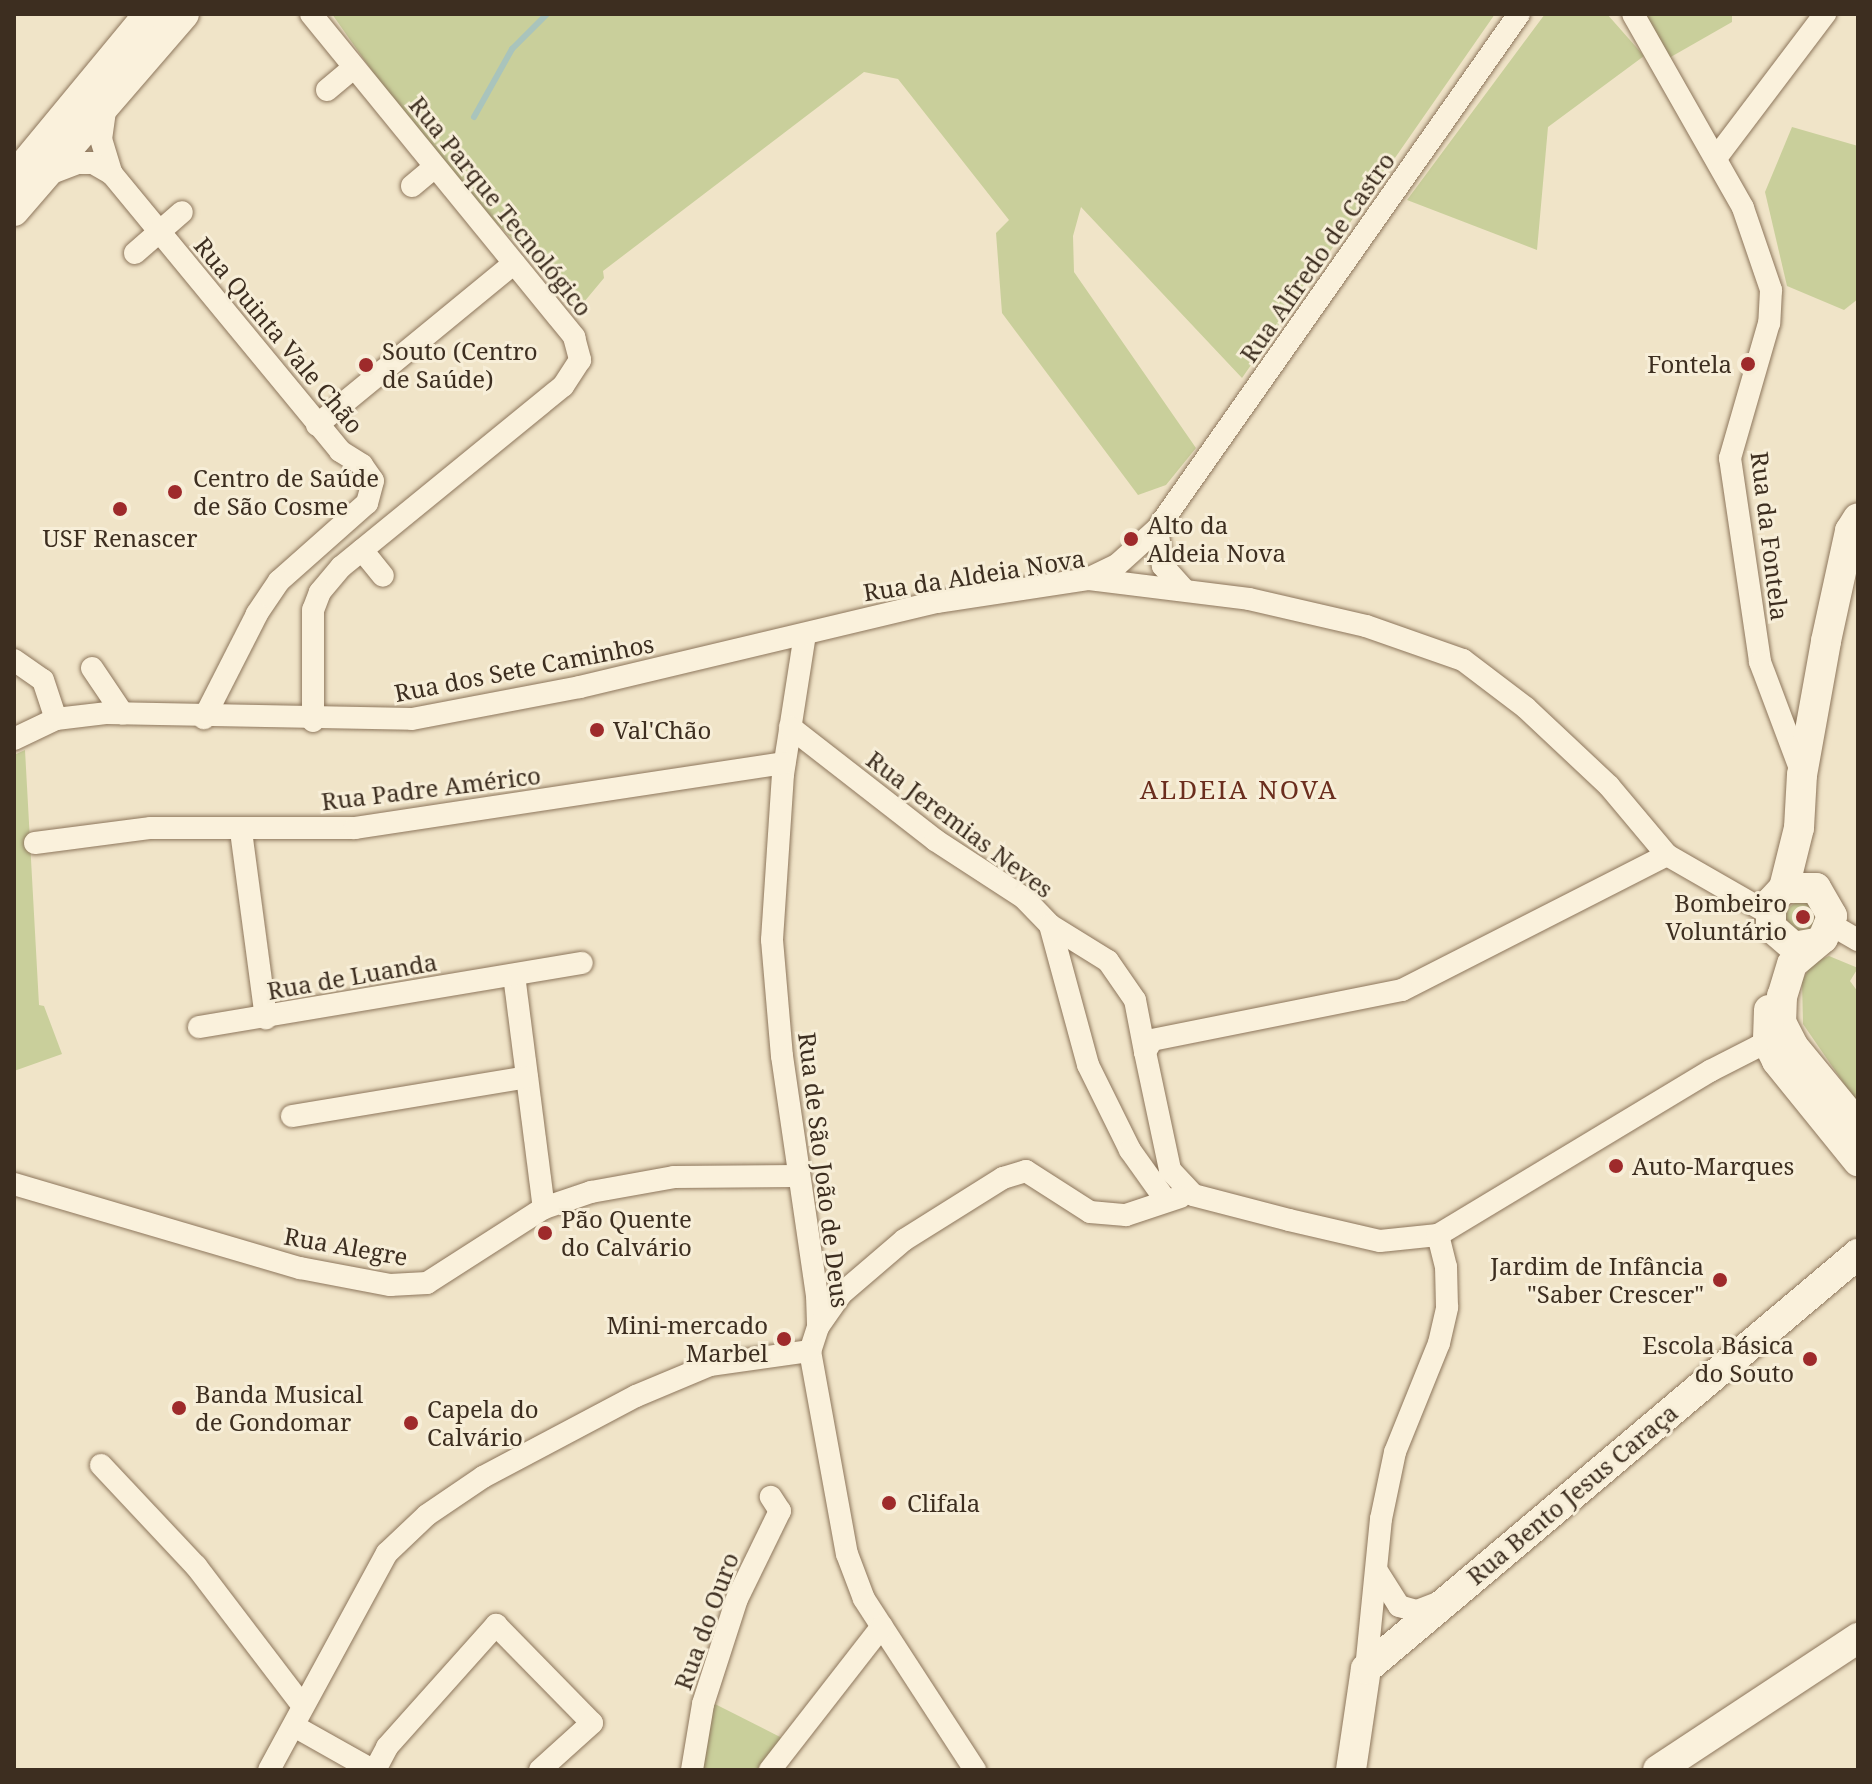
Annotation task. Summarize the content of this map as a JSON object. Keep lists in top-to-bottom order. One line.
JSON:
{"streets":{"main road":["Rua Bento Jesus Caraça"],"street":["Rua Parque Tecnológico","Rua Alfredo de Castro","Rua Quinta Vale Chão","Rua da Fontela","Rua da Aldeia Nova","Rua dos Sete Caminhos","Rua Padre Américo","Rua Jeremias Neves","Rua de Luanda","Rua de São João de Deus","Rua Alegre","Rua do Ouro"]},"crossings":[["Rua Parque Tecnológico","Rua dos Sete Caminhos"],["Rua Alfredo de Castro","Rua da Aldeia Nova"],["Rua Quinta Vale Chão","Rua dos Sete Caminhos"],["Rua da Aldeia Nova","Rua dos Sete Caminhos"],["Rua da Aldeia Nova","Rua de São João de Deus"],["Rua dos Sete Caminhos","Rua de São João de Deus"],["Rua Padre Américo","Rua de São João de Deus"],["Rua Jeremias Neves","Rua de São João de Deus"],["Rua de São João de Deus","Rua Alegre"]],"districts":["ALDEIA NOVA"],"places":["Fontela","Souto (Centro de Saúde)","Centro de Saúde de São Cosme","USF Renascer","Alto da Aldeia Nova","Val'Chão","Bombeiro Voluntário","Auto-Marques","Pão Quente do Calvário","Jardim de Infância \"Saber Crescer\"","Mini-mercado Marbel","Escola Básica do Souto","Banda Musical de Gondomar","Capela do Calvário","Clifala"]}
